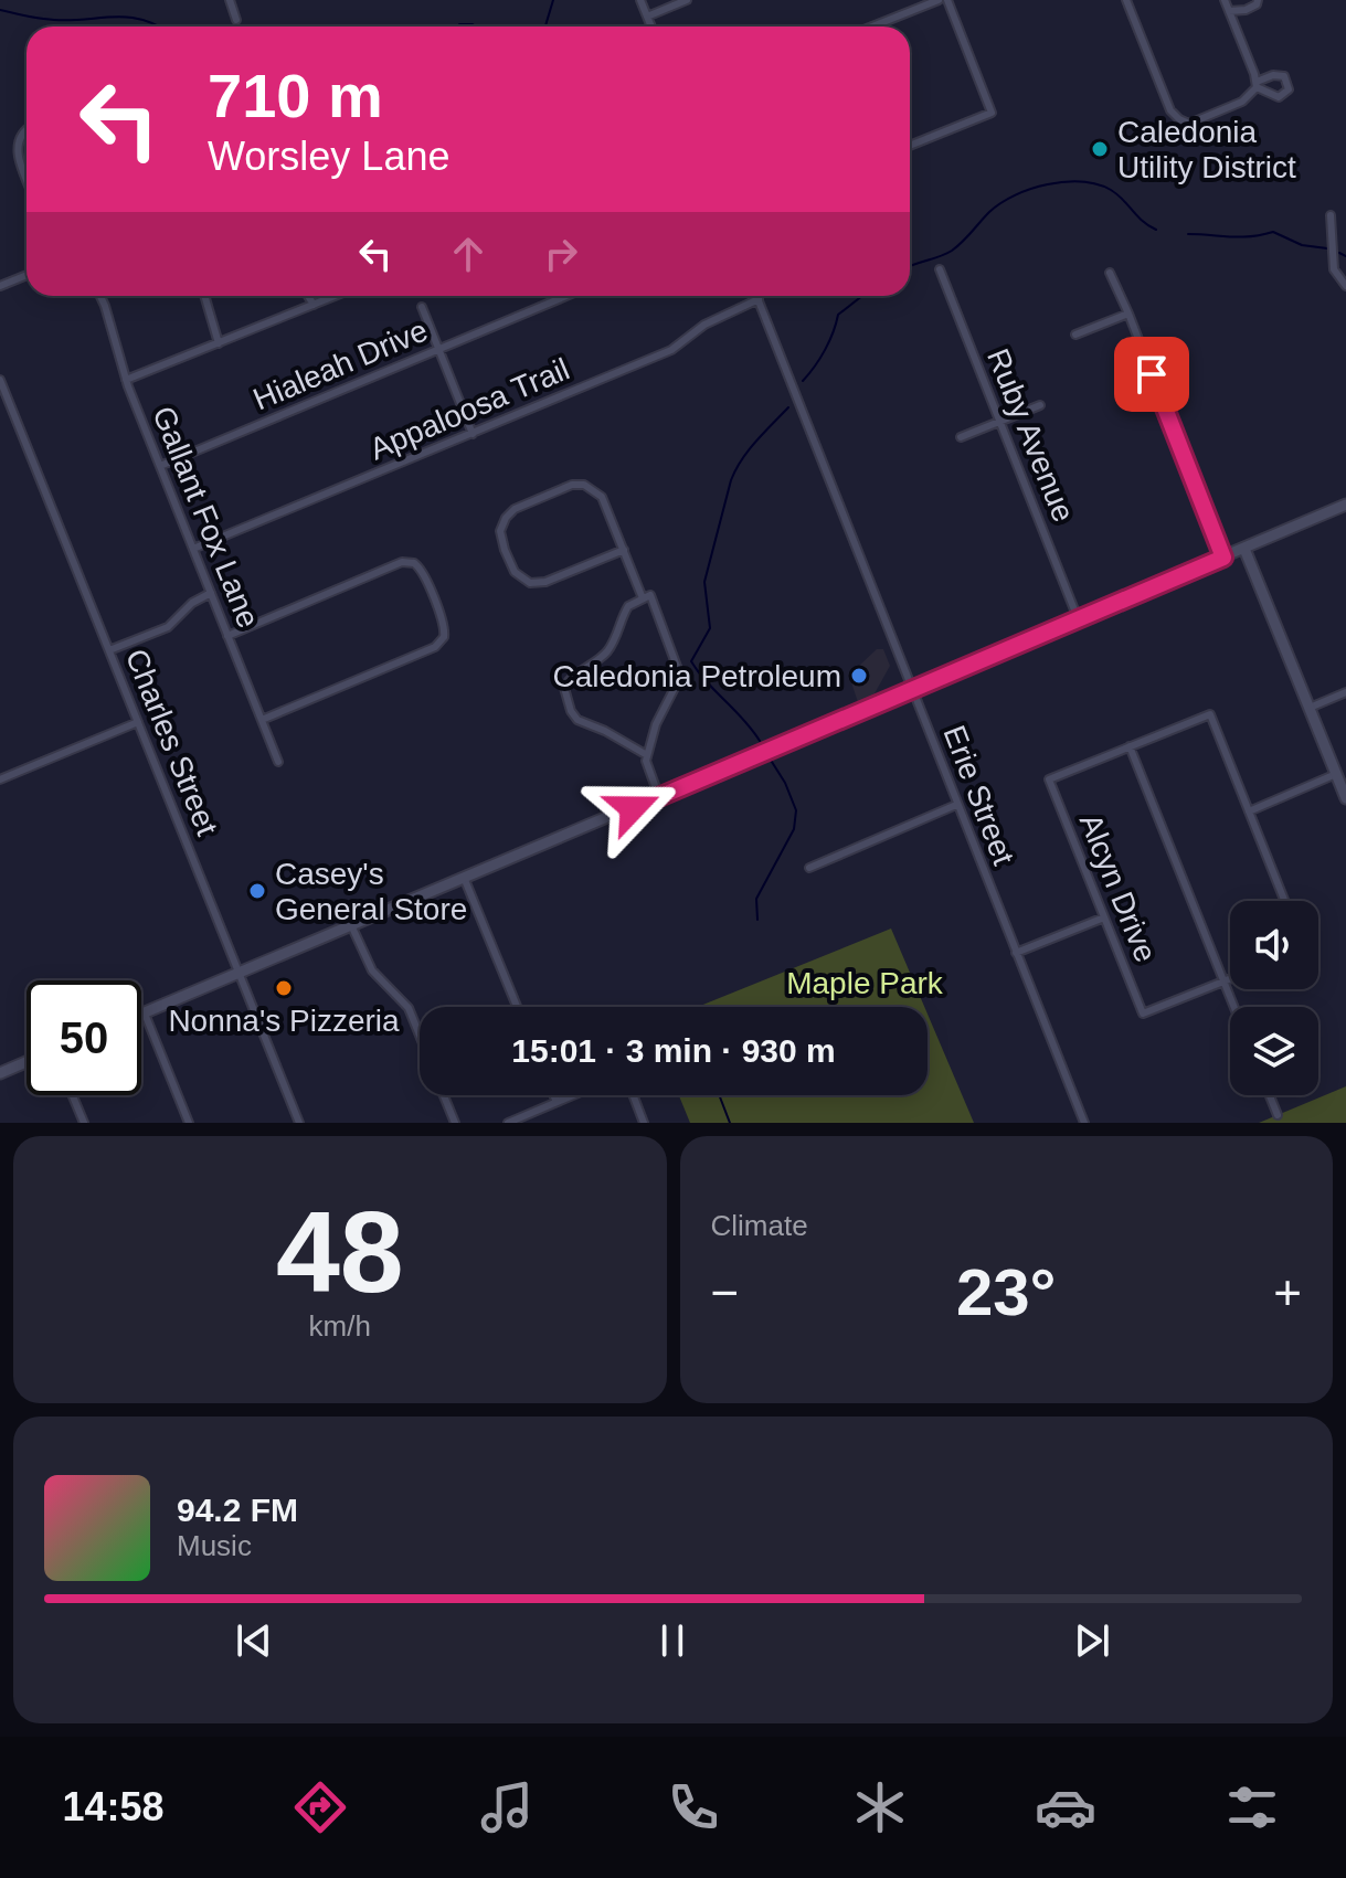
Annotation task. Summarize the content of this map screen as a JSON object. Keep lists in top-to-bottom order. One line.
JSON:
{"streets":{"street":["Hialeah Drive","Appaloosa Trail","Ruby Avenue","Gallant Fox Lane","Charles Street","Erie Street","Alcyn Drive"]},"crossings":[["Hialeah Drive","Gallant Fox Lane"],["Appaloosa Trail","Gallant Fox Lane"],["Appaloosa Trail","Erie Street"]],"parks":["Maple Park"],"places":["Caledonia Utility District","Caledonia Petroleum","Casey's General Store","Nonna's Pizzeria"],"page":{"turn":["710 m","Worsley Lane"],"limit":"50","trip":"15:01 · 3 min · 930 m","tile":[["48","km/h"],"Climate"],"heat":["−","23°","+"],"song":["94.2 FM","Music"],"tabs":"14:58"}}
